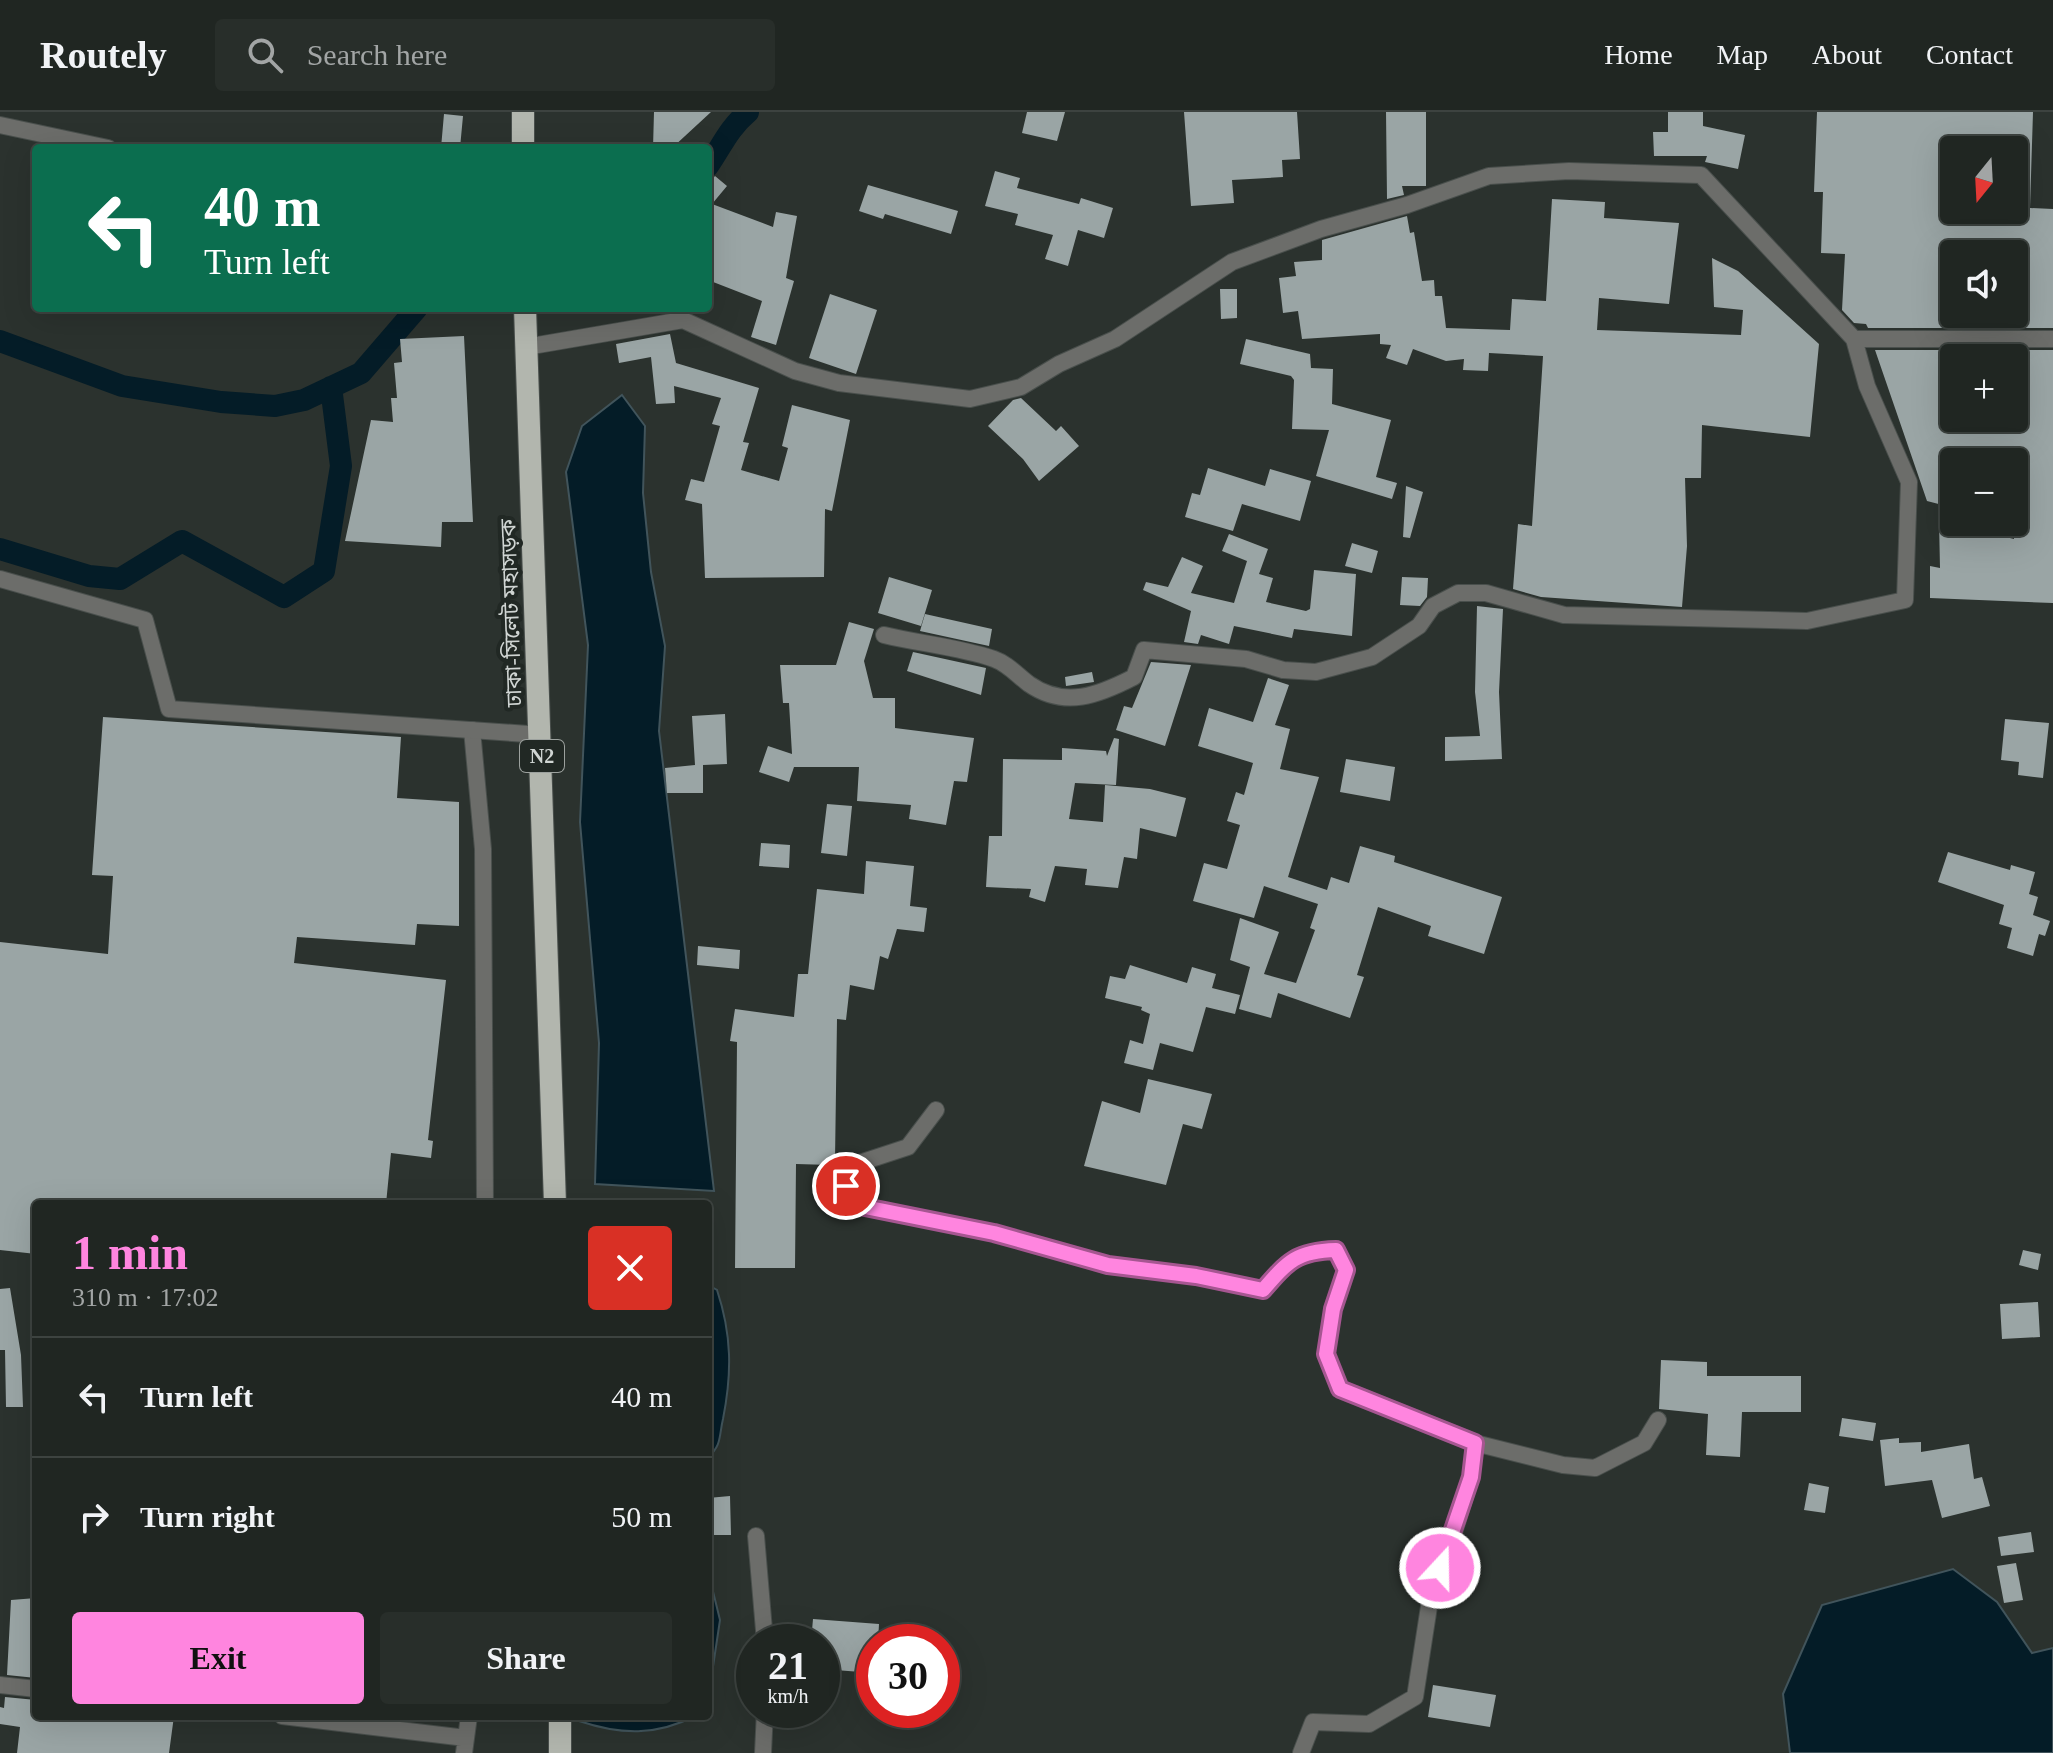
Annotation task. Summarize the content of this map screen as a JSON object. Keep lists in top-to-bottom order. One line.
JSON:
{"streets":{"highway":["ঢাকা-সিলেট মহাসড়ক","N2"]},"north":"bottom","page":{"header":"Routely","search":"Search here","nav":["Home","Map","About","Contact"],"map_buttons":["+","−"],"turn":["40 m","Turn left"],"heading":["1 min","310 m · 17:02"],"list":[{"name":"Turn left","value":"40 m"},{"name":"Turn right","value":"50 m"}],"buttons":["Exit","Share"],"speed":"21 km/h","limit":"30"}}
